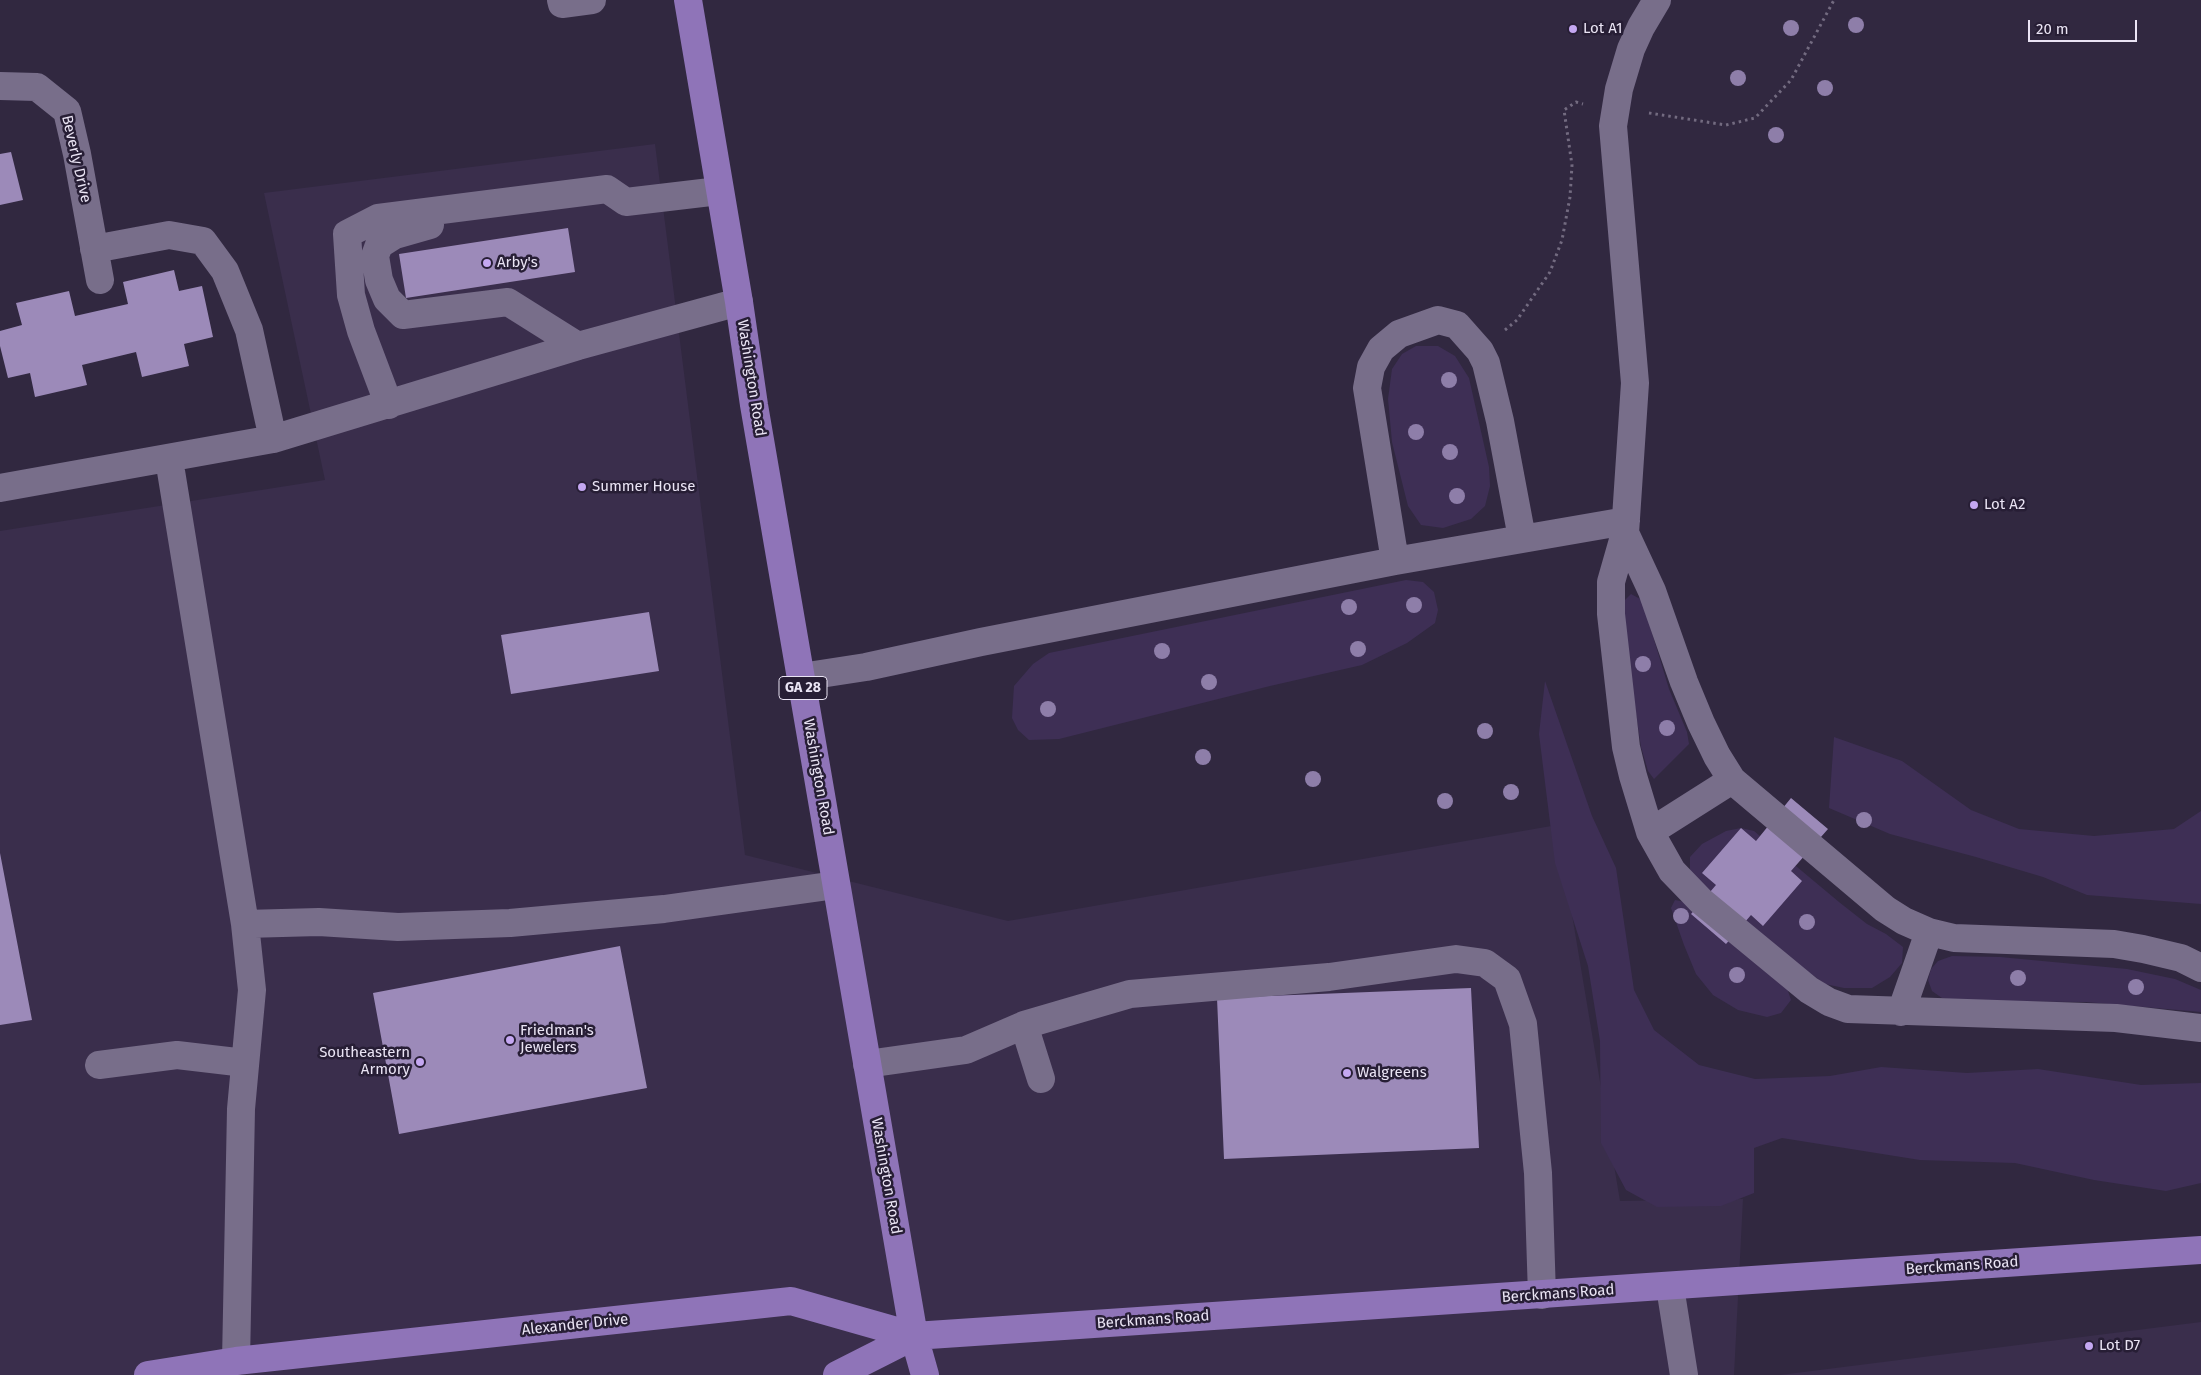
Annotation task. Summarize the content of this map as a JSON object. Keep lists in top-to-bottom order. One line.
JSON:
{"streets":{"main road":["Washington Road","GA 28","Berckmans Road","Alexander Drive"],"street":["Beverly Drive"]},"crossings":[["Washington Road","Berckmans Road"],["Washington Road","Alexander Drive"],["Berckmans Road","Alexander Drive"]],"places":["Lot A1","Arby's","Summer House","Lot A2","Friedman's Jewelers","Southeastern Armory","Walgreens","Lot D7"],"scale_bar":"20 m"}
